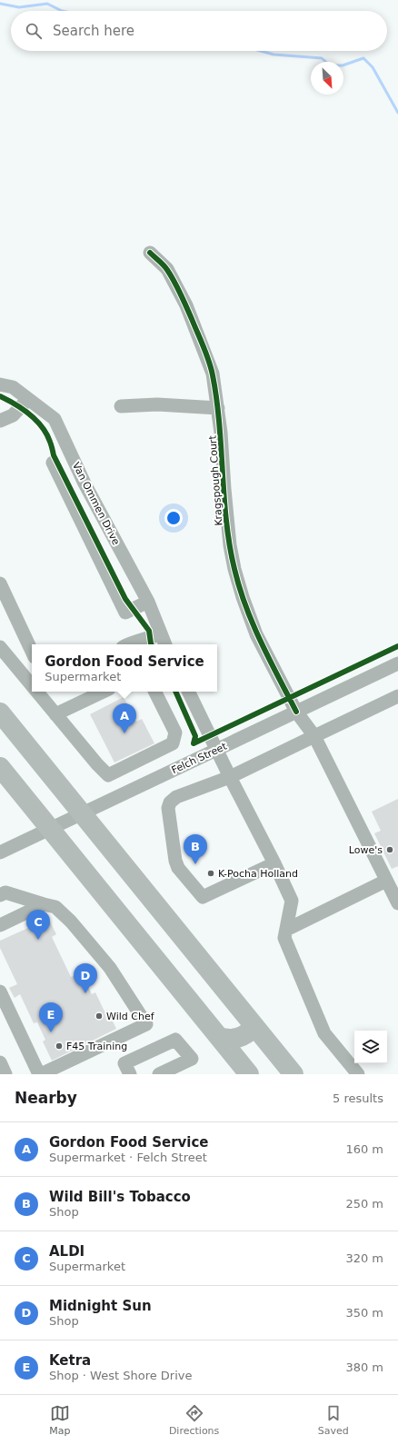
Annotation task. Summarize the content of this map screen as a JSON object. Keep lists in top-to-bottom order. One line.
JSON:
{"streets":{"street":["Kragspough Court","Van Ommen Drive","Felch Street"]},"crossings":[["Kragspough Court","Felch Street"]],"places":["Lowe's","K-Pocha Holland","Wild Chef","F45 Training"],"north":"bottom right","page":{"search":"Search here","popup":["Gordon Food Service","Supermarket"],"pins":["A","B","C","D","E"],"heading":["Nearby","5 results"],"list":[{"mark":"A","name":"Gordon Food Service","note":"Supermarket · Felch Street","value":"160 m"},{"mark":"B","name":"Wild Bill's Tobacco","note":"Shop","value":"250 m"},{"mark":"C","name":"ALDI","note":"Supermarket","value":"320 m"},{"mark":"D","name":"Midnight Sun","note":"Shop","value":"350 m"},{"mark":"E","name":"Ketra","note":"Shop · West Shore Drive","value":"380 m"}],"nav":["Map","Directions","Saved"]}}
